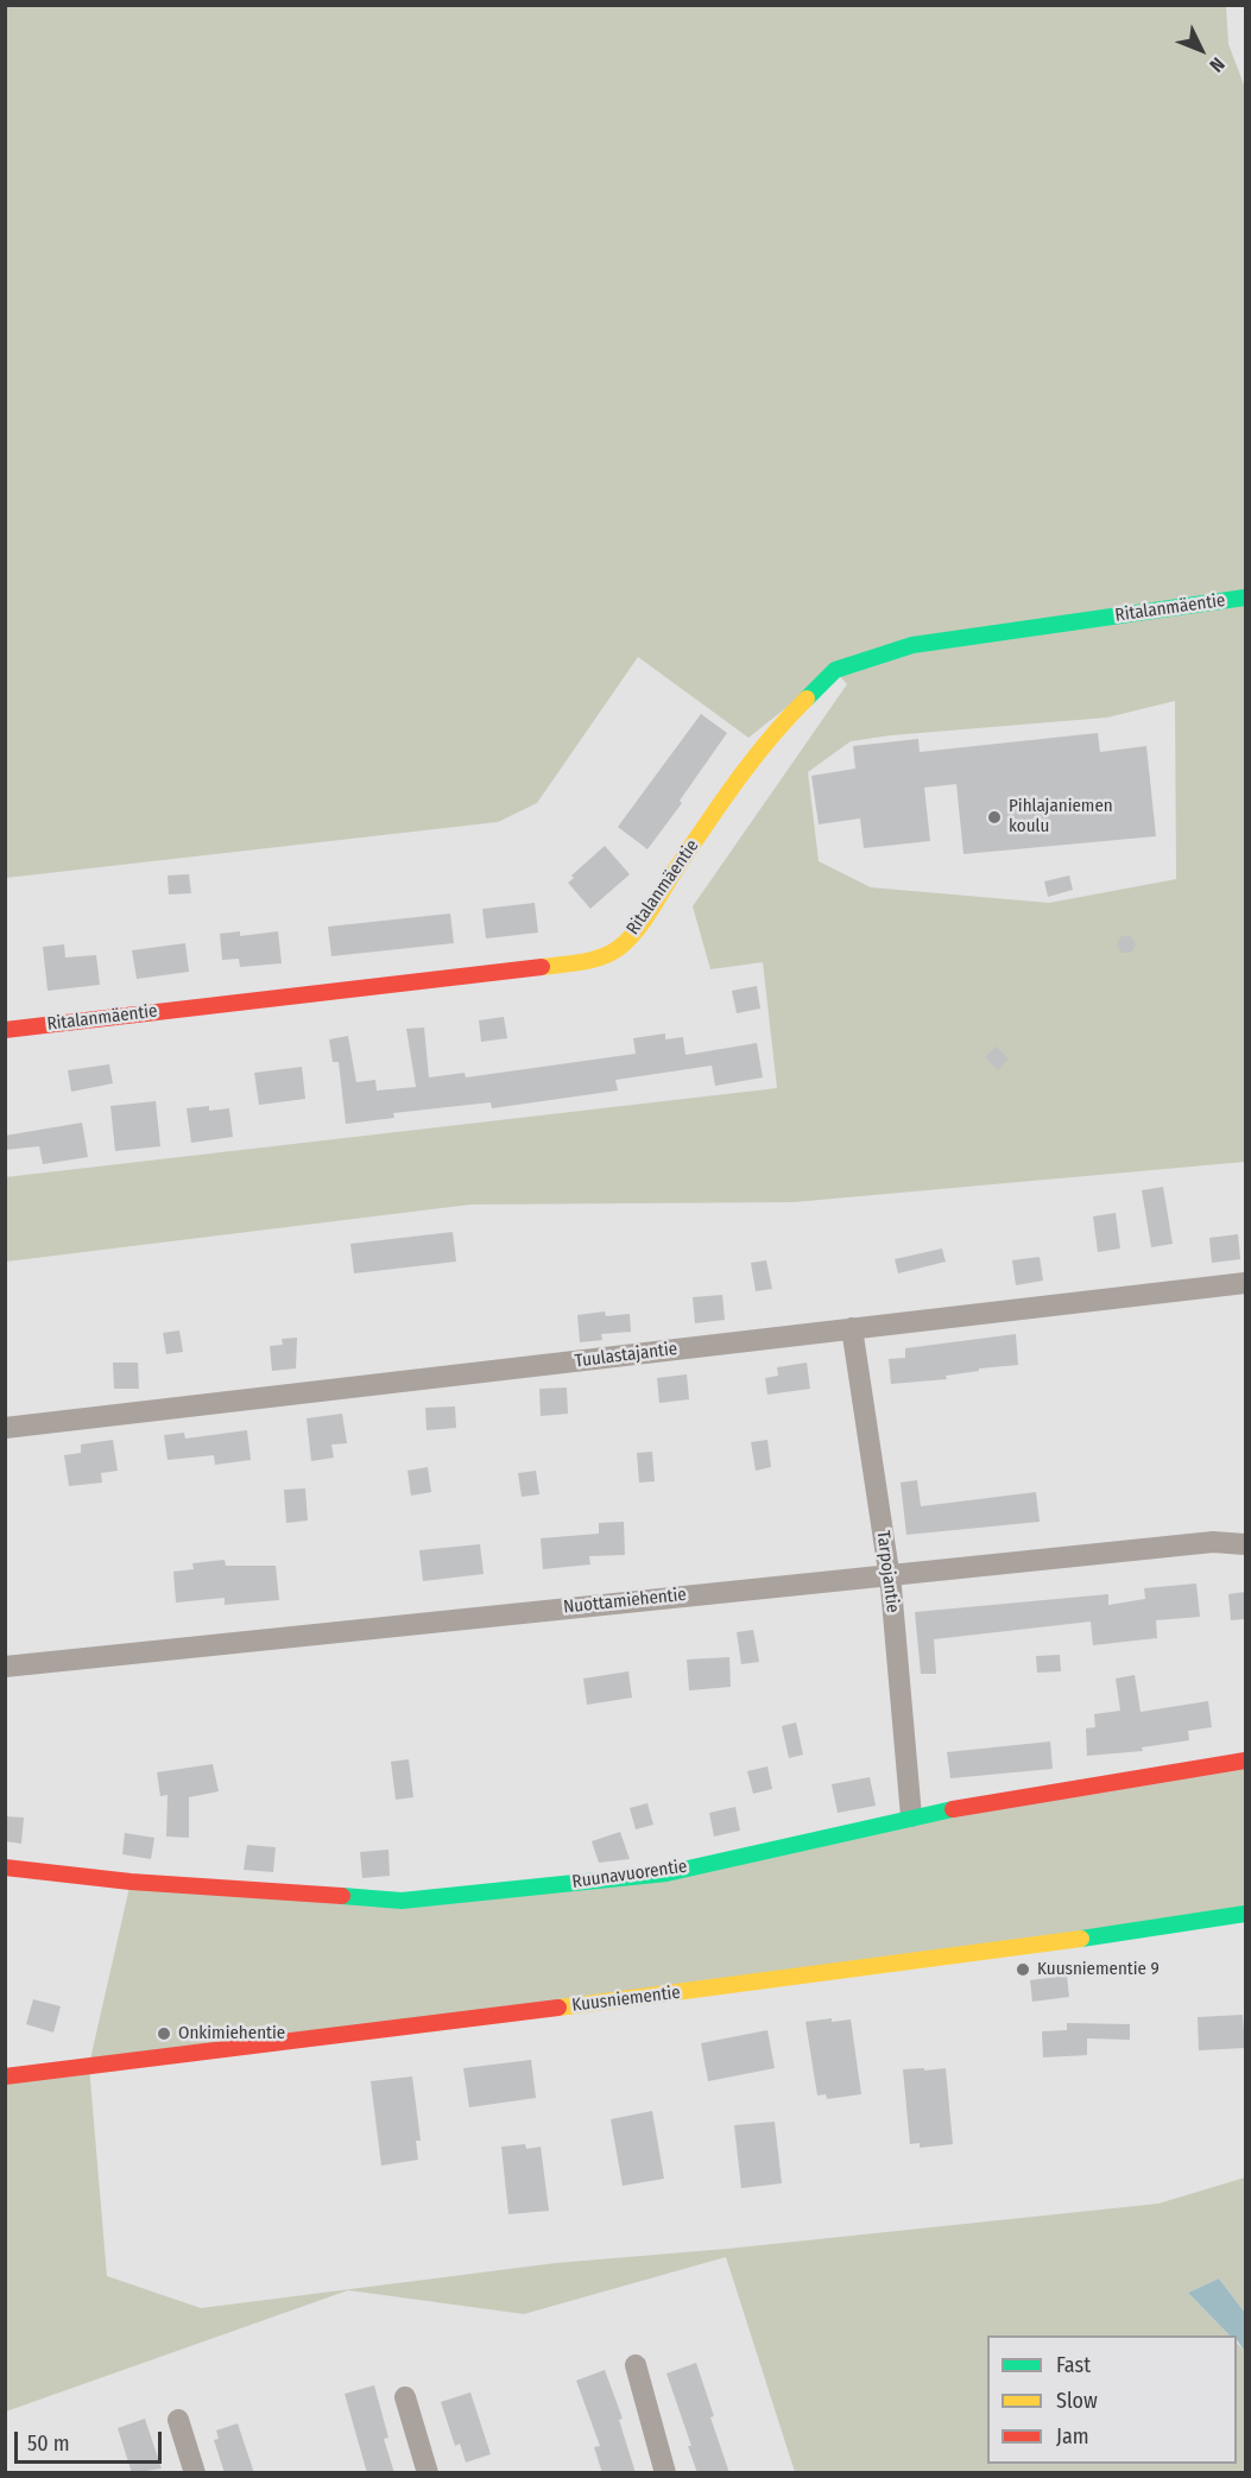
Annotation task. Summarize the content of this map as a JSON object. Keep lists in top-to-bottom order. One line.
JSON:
{"streets":{"street":["Ritalanmäentie","Tuulastajantie","Tarpojantie","Nuottamiehentie","Ruunavuorentie","Kuusniementie"]},"crossings":[["Tuulastajantie","Tarpojantie"],["Tarpojantie","Nuottamiehentie"],["Tarpojantie","Ruunavuorentie"]],"places":["Pihlajaniemen koulu","Kuusniementie 9","Onkimiehentie"],"legend":["Fast","Slow","Jam"],"scale_bar":"50 m","north":"bottom right"}
